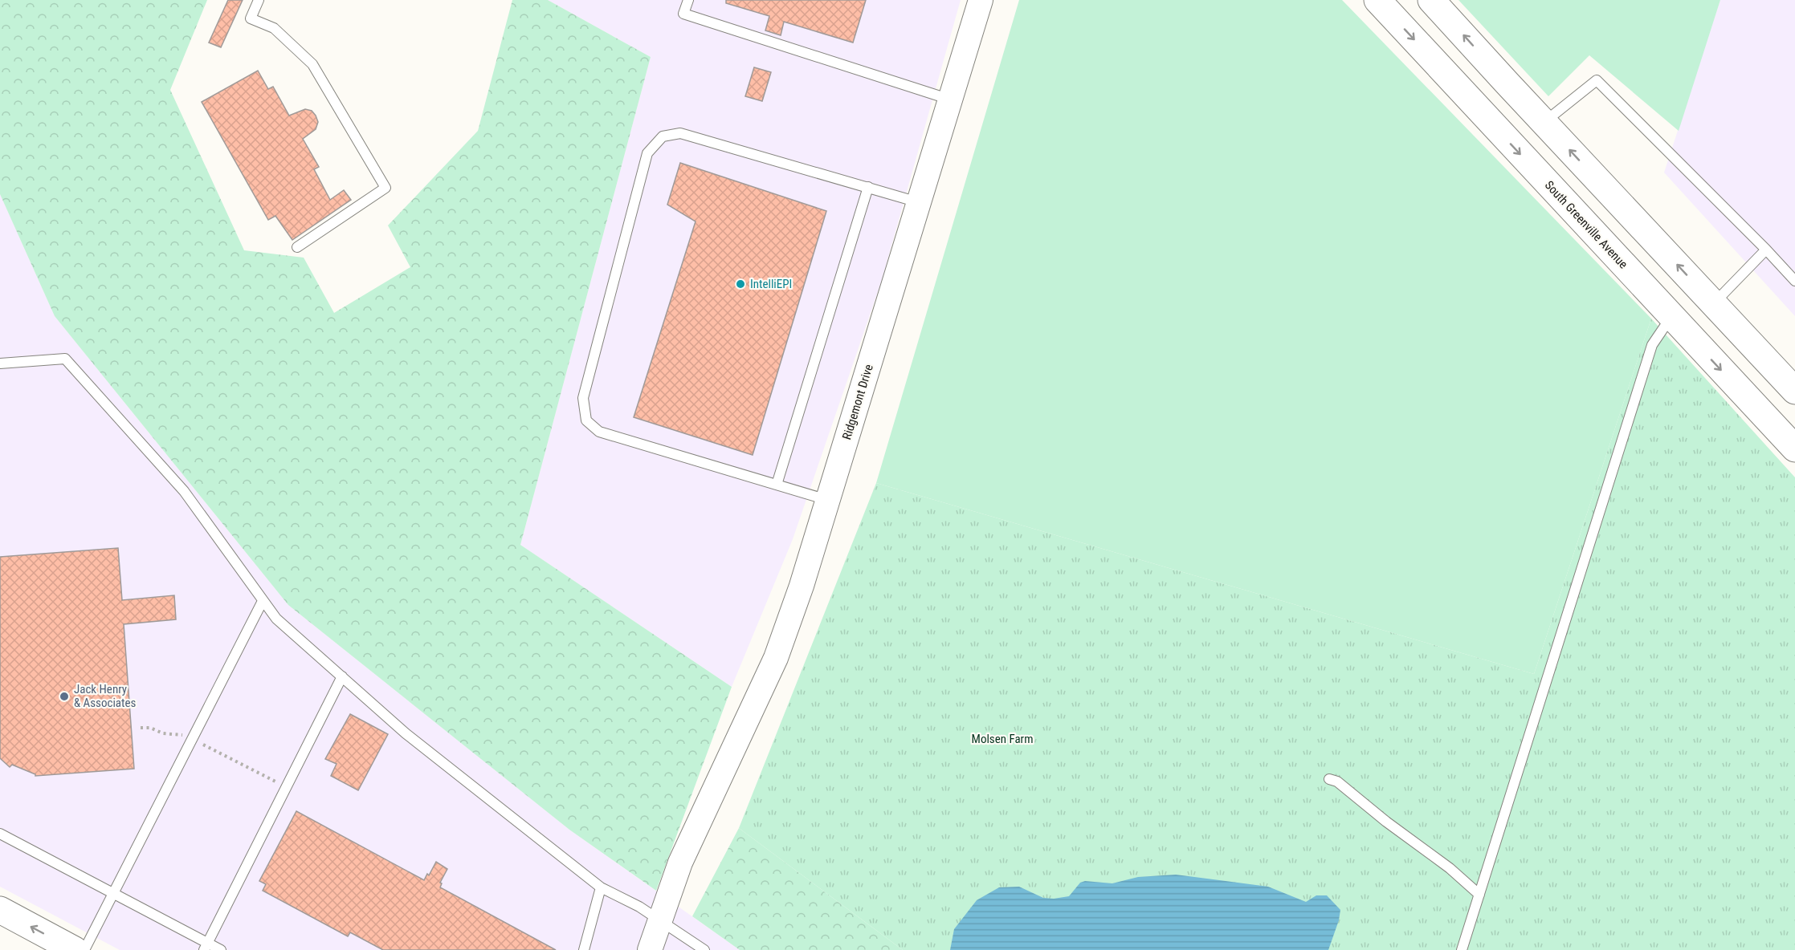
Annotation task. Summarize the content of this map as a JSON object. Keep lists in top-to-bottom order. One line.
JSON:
{"streets":{"main road":["South Greenville Avenue"],"street":["Ridgemont Drive"]},"parks":["Molsen Farm"],"places":["IntelliEPI","Jack Henry & Associates"]}
